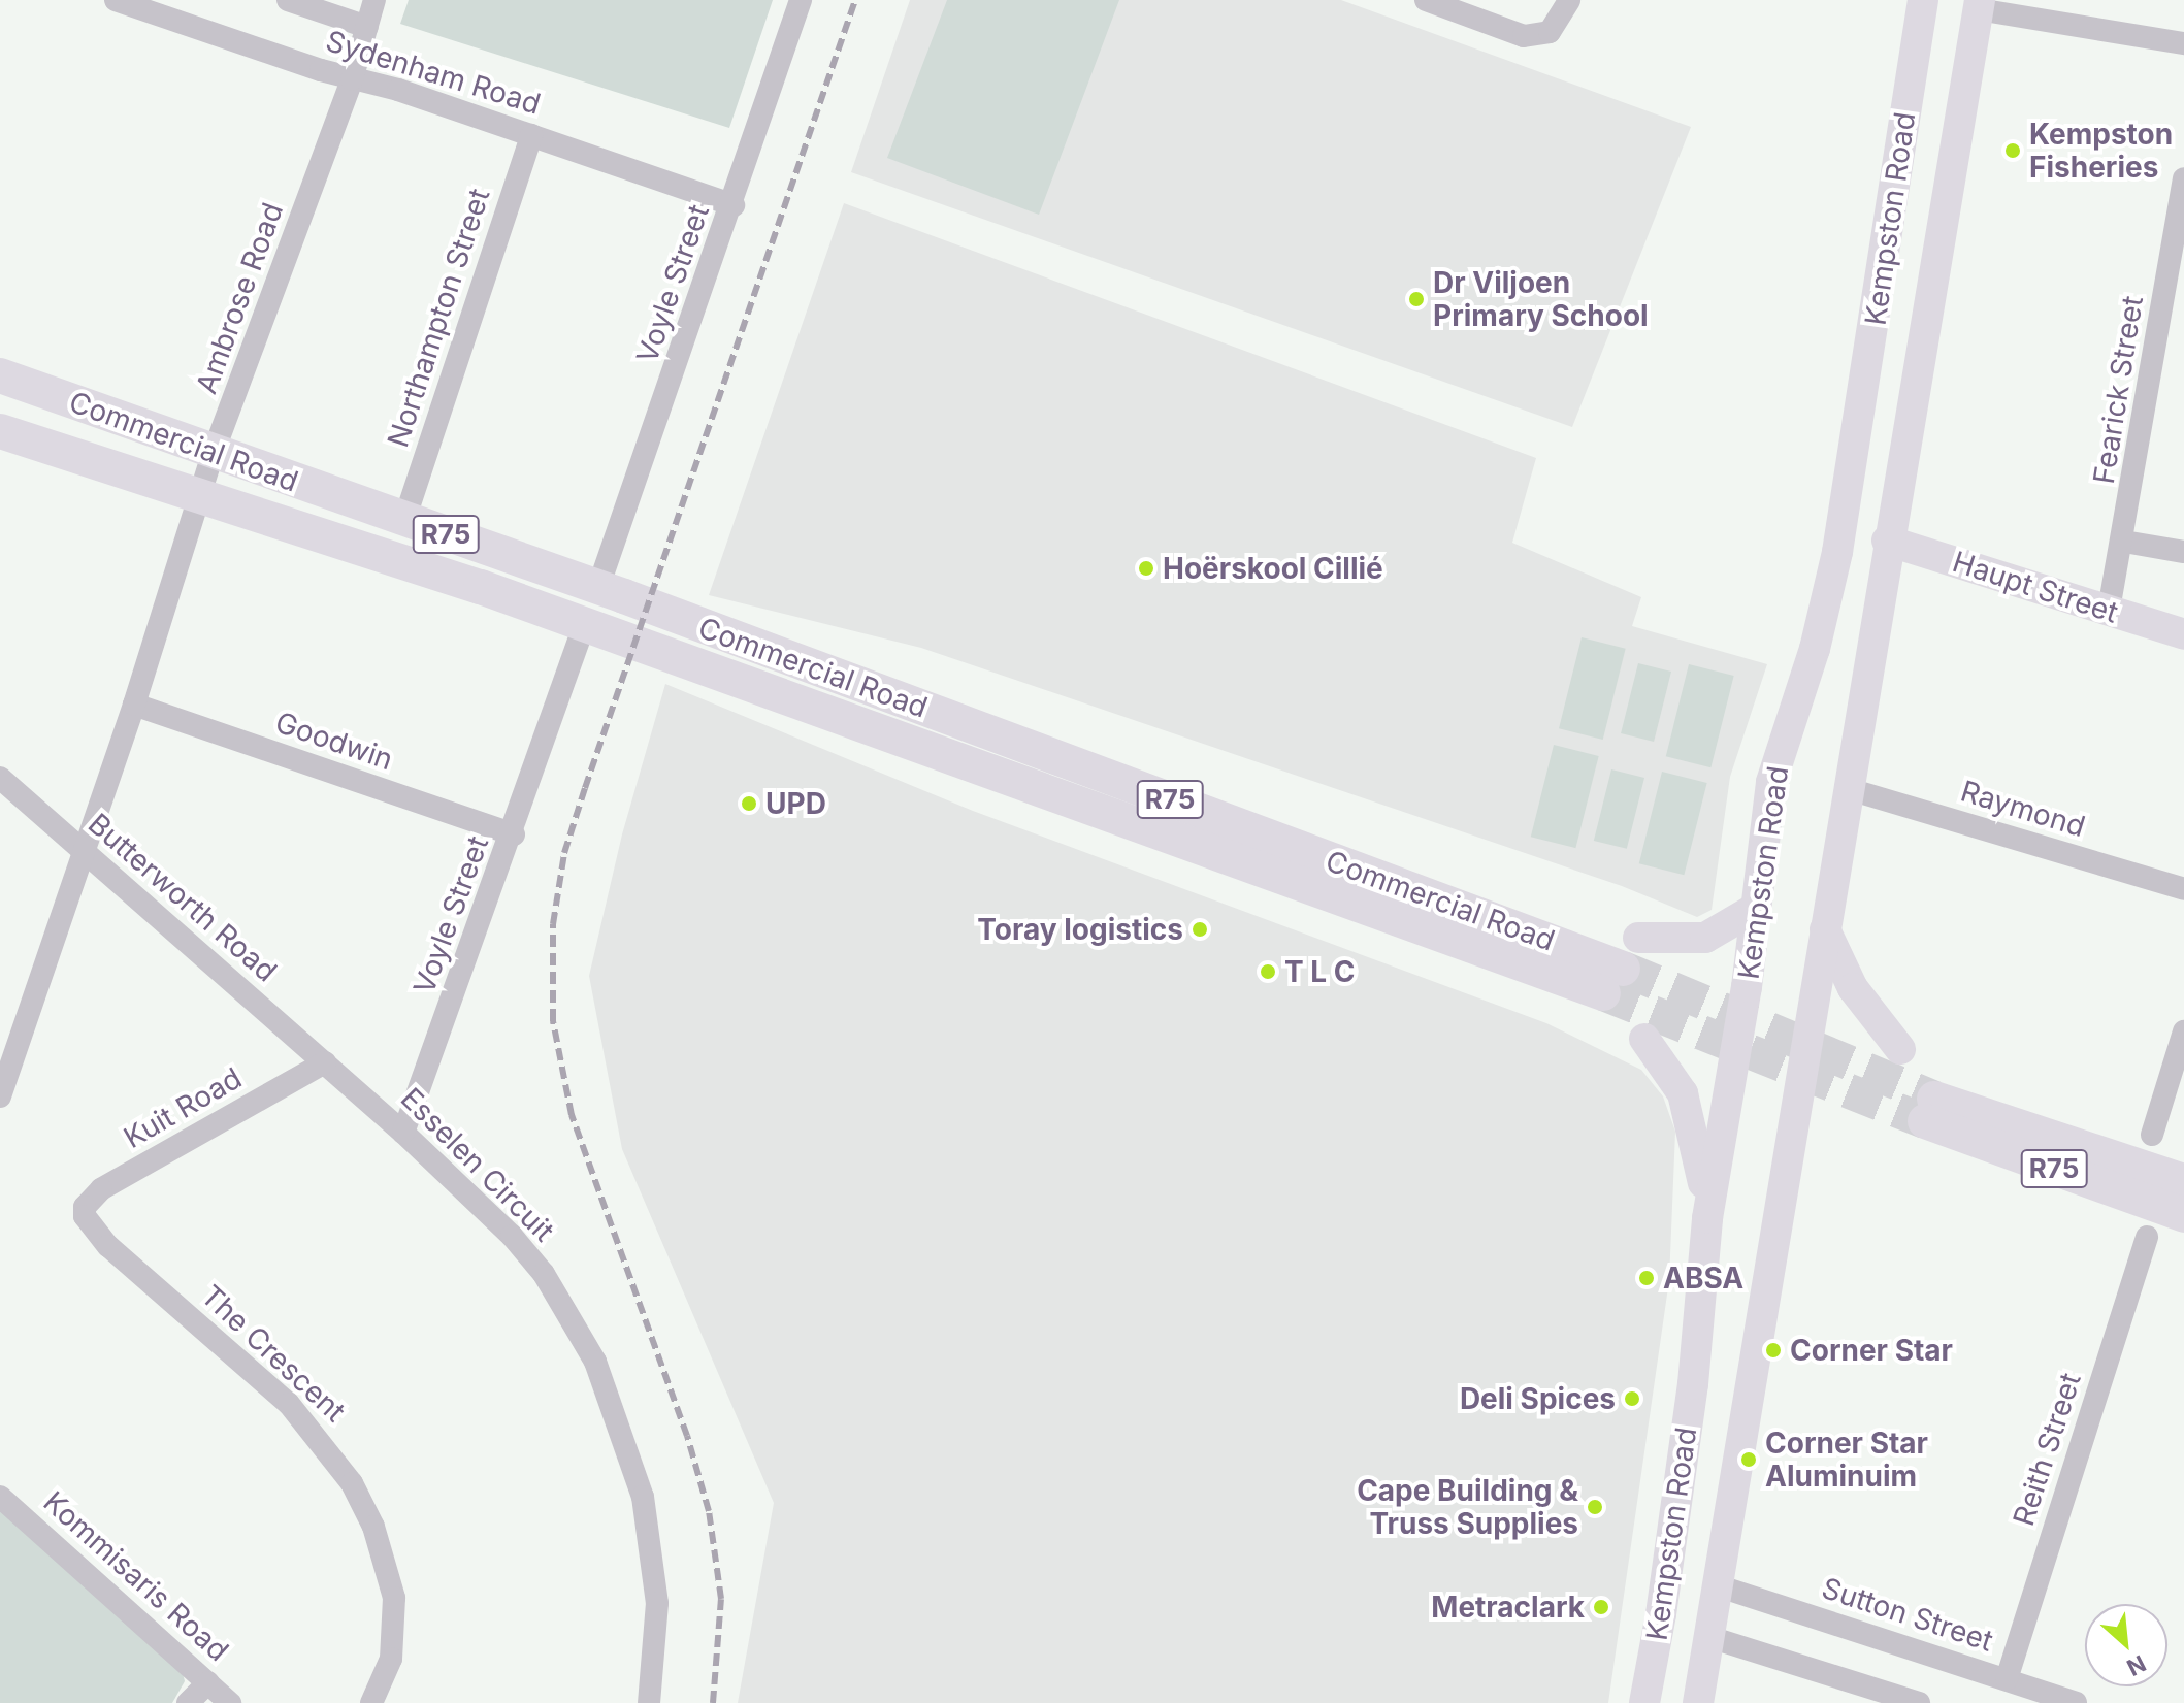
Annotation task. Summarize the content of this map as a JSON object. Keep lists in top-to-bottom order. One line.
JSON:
{"streets":{"main road":["Kempston Road","Commercial Road","R75","Haupt Street"],"street":["Sydenham Road","Voyle Street","Ambrose Road","Northampton Street","Fearick Street","Goodwin","Raymond","Butterworth Road","Kuit Road","Esselen Circuit","The Crescent","Reith Street","Kommisaris Road","Sutton Street"]},"crossings":[["Sydenham Road","Voyle Street"],["Sydenham Road","Ambrose Road"],["Sydenham Road","Northampton Street"],["Kempston Road","Haupt Street"],["Kempston Road","Raymond"],["Kempston Road","Sutton Street"],["Voyle Street","Commercial Road"],["Voyle Street","Goodwin"],["Voyle Street","Esselen Circuit"],["Ambrose Road","Commercial Road"],["Ambrose Road","Goodwin"],["Ambrose Road","Butterworth Road"],["Northampton Street","Commercial Road"],["Fearick Street","Haupt Street"],["Butterworth Road","Kuit Road"],["Butterworth Road","Esselen Circuit"],["Kuit Road","Esselen Circuit"],["Kuit Road","The Crescent"],["Reith Street","Sutton Street"]],"places":["Kempston Fisheries","Dr Viljoen Primary School","Hoërskool Cillié","UPD","Toray logistics","T L C","ABSA","Corner Star","Deli Spices","Corner Star Aluminuim","Cape Building & Truss Supplies","Metraclark"],"north":"bottom right"}
